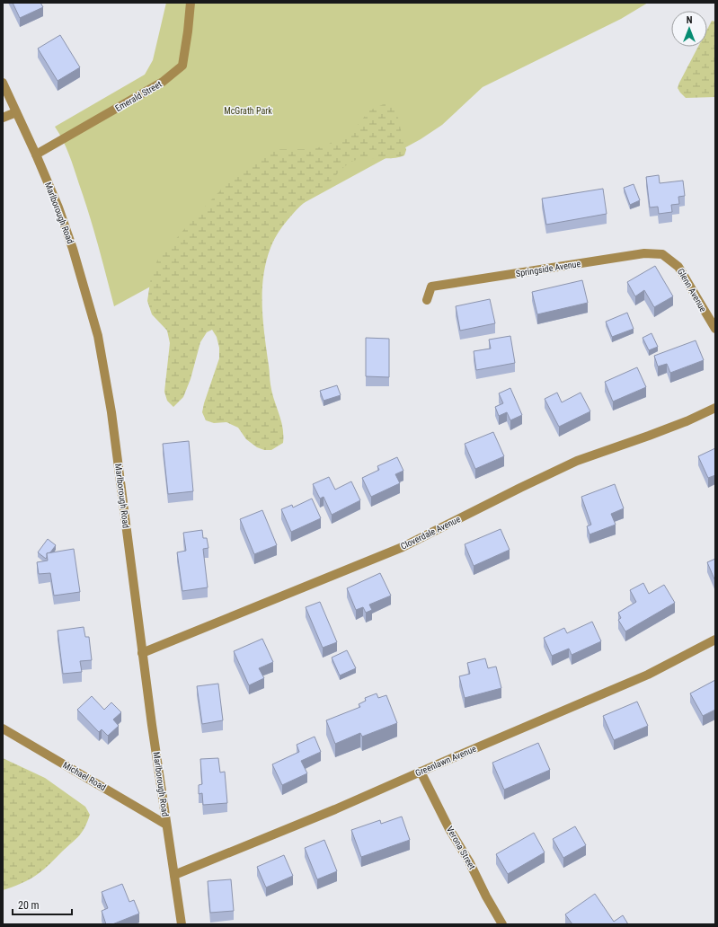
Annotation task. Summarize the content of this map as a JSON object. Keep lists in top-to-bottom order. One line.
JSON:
{"streets":{"street":["Emerald Street","Marlborough Road","Springside Avenue","Glenn Avenue","Cloverdale Avenue","Greenlawn Avenue","Michael Road","Verona Street"]},"crossings":[["Emerald Street","Marlborough Road"],["Marlborough Road","Cloverdale Avenue"],["Marlborough Road","Greenlawn Avenue"],["Marlborough Road","Michael Road"],["Springside Avenue","Glenn Avenue"],["Greenlawn Avenue","Verona Street"]],"parks":["McGrath Park"],"scale_bar":"20 m","north":"top"}
